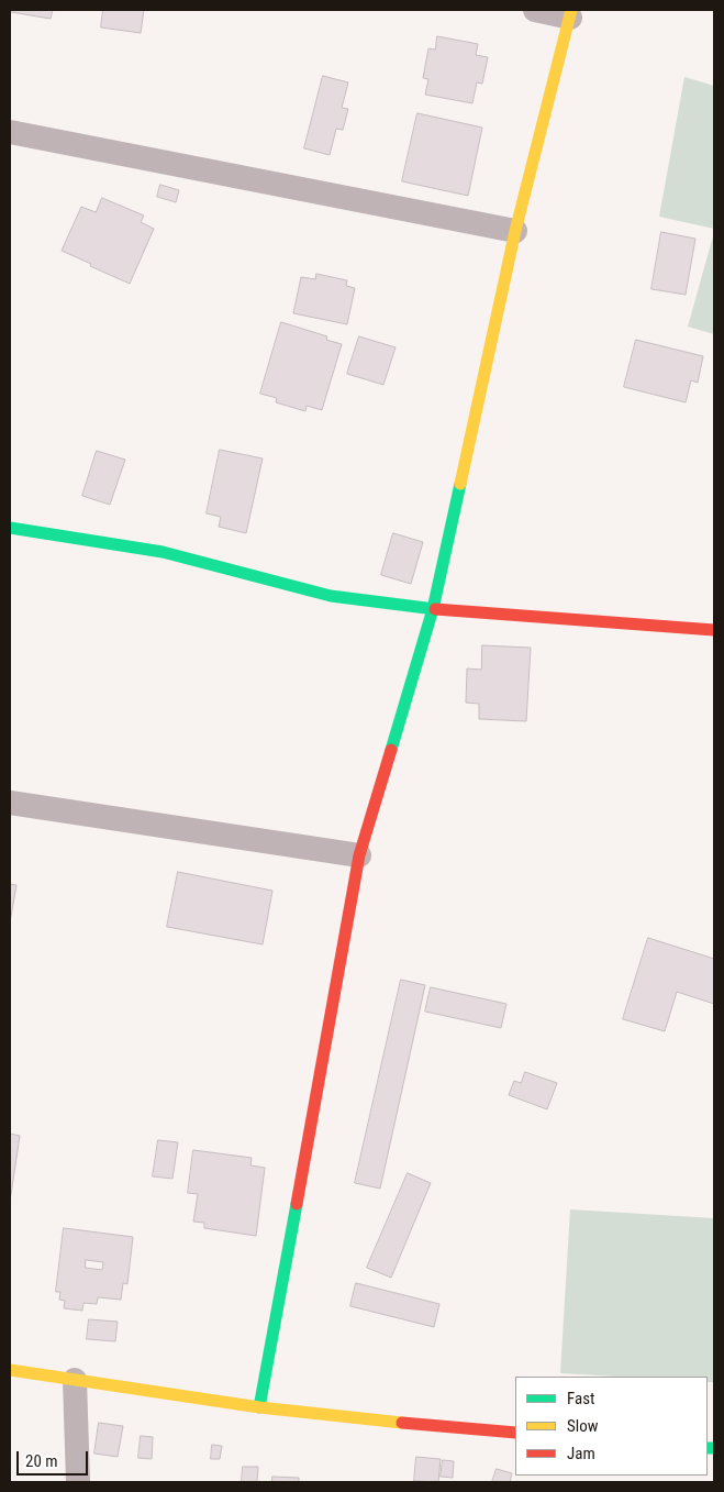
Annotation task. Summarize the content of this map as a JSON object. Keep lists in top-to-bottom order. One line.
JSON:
{"legend":["Fast","Slow","Jam"],"scale_bar":"20 m"}
